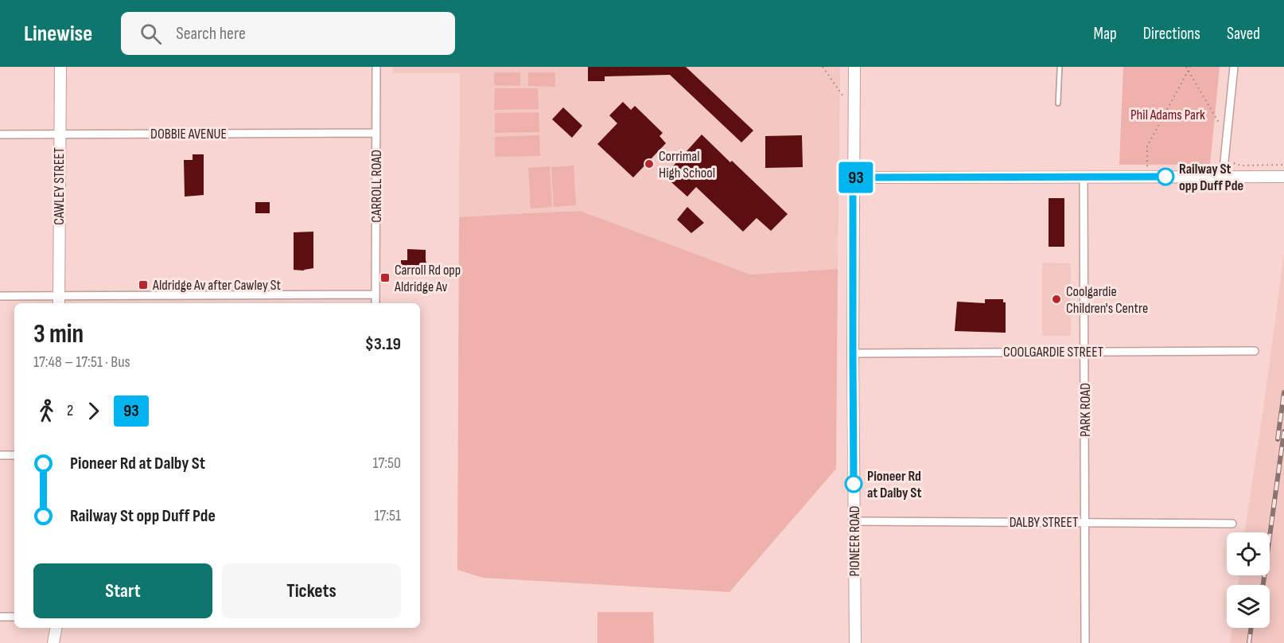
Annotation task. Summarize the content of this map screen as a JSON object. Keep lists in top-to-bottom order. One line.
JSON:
{"streets":{"main road":["CAWLEY STREET","PIONEER ROAD"],"street":["DOBBIE AVENUE","CARROLL ROAD","COOLGARDIE STREET","PARK ROAD","DALBY STREET"]},"crossings":[["DOBBIE AVENUE","CAWLEY STREET"],["DOBBIE AVENUE","CARROLL ROAD"],["COOLGARDIE STREET","PARK ROAD"],["COOLGARDIE STREET","PIONEER ROAD"],["PARK ROAD","DALBY STREET"],["DALBY STREET","PIONEER ROAD"]],"parks":["Phil Adams Park"],"places":{"other":["Corrimal High School","Railway St opp Duff Pde","Coolgardie Children's Centre","Pioneer Rd at Dalby St"],"transit":["Carroll Rd opp Aldridge Av","Aldridge Av after Cawley St"]},"lines":["bus line 93"],"page":{"header":"Linewise","search":"Search here","nav":["Map","Directions","Saved"],"on_map":"93","heading":["3 min","17:48 – 17:51 · Bus","$3.19"],"legs":["2","93"],"list":[{"name":"Pioneer Rd at Dalby St","value":"17:50"},{"name":"Railway St opp Duff Pde","value":"17:51"}],"buttons":["Start","Tickets"]}}
